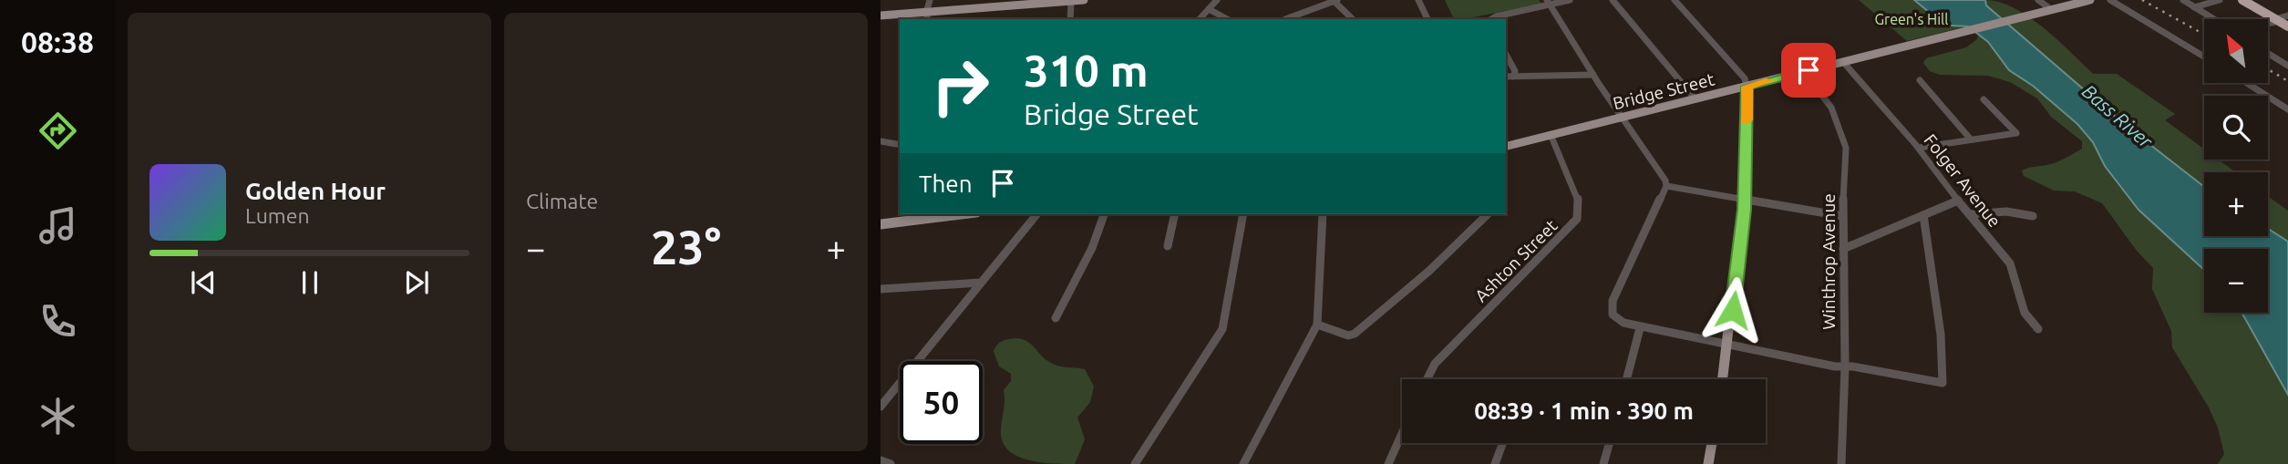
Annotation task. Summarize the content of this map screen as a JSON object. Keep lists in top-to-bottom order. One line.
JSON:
{"streets":{"main road":["Bridge Street"],"street":["Folger Avenue","Ashton Street","Winthrop Avenue"]},"crossings":[["Bridge Street","Folger Avenue"],["Bridge Street","Ashton Street"],["Bridge Street","Winthrop Avenue"]],"water":["Bass River"],"parks":["Green's Hill"],"north":"top left","page":{"tabs":"08:38","tile":"Climate","map_buttons":["+","−"],"turn":["310 m","Bridge Street"],"then":"Then","song":["Golden Hour","Lumen"],"heat":["−","23°","+"],"limit":"50","trip":"08:39 · 1 min · 390 m"}}
